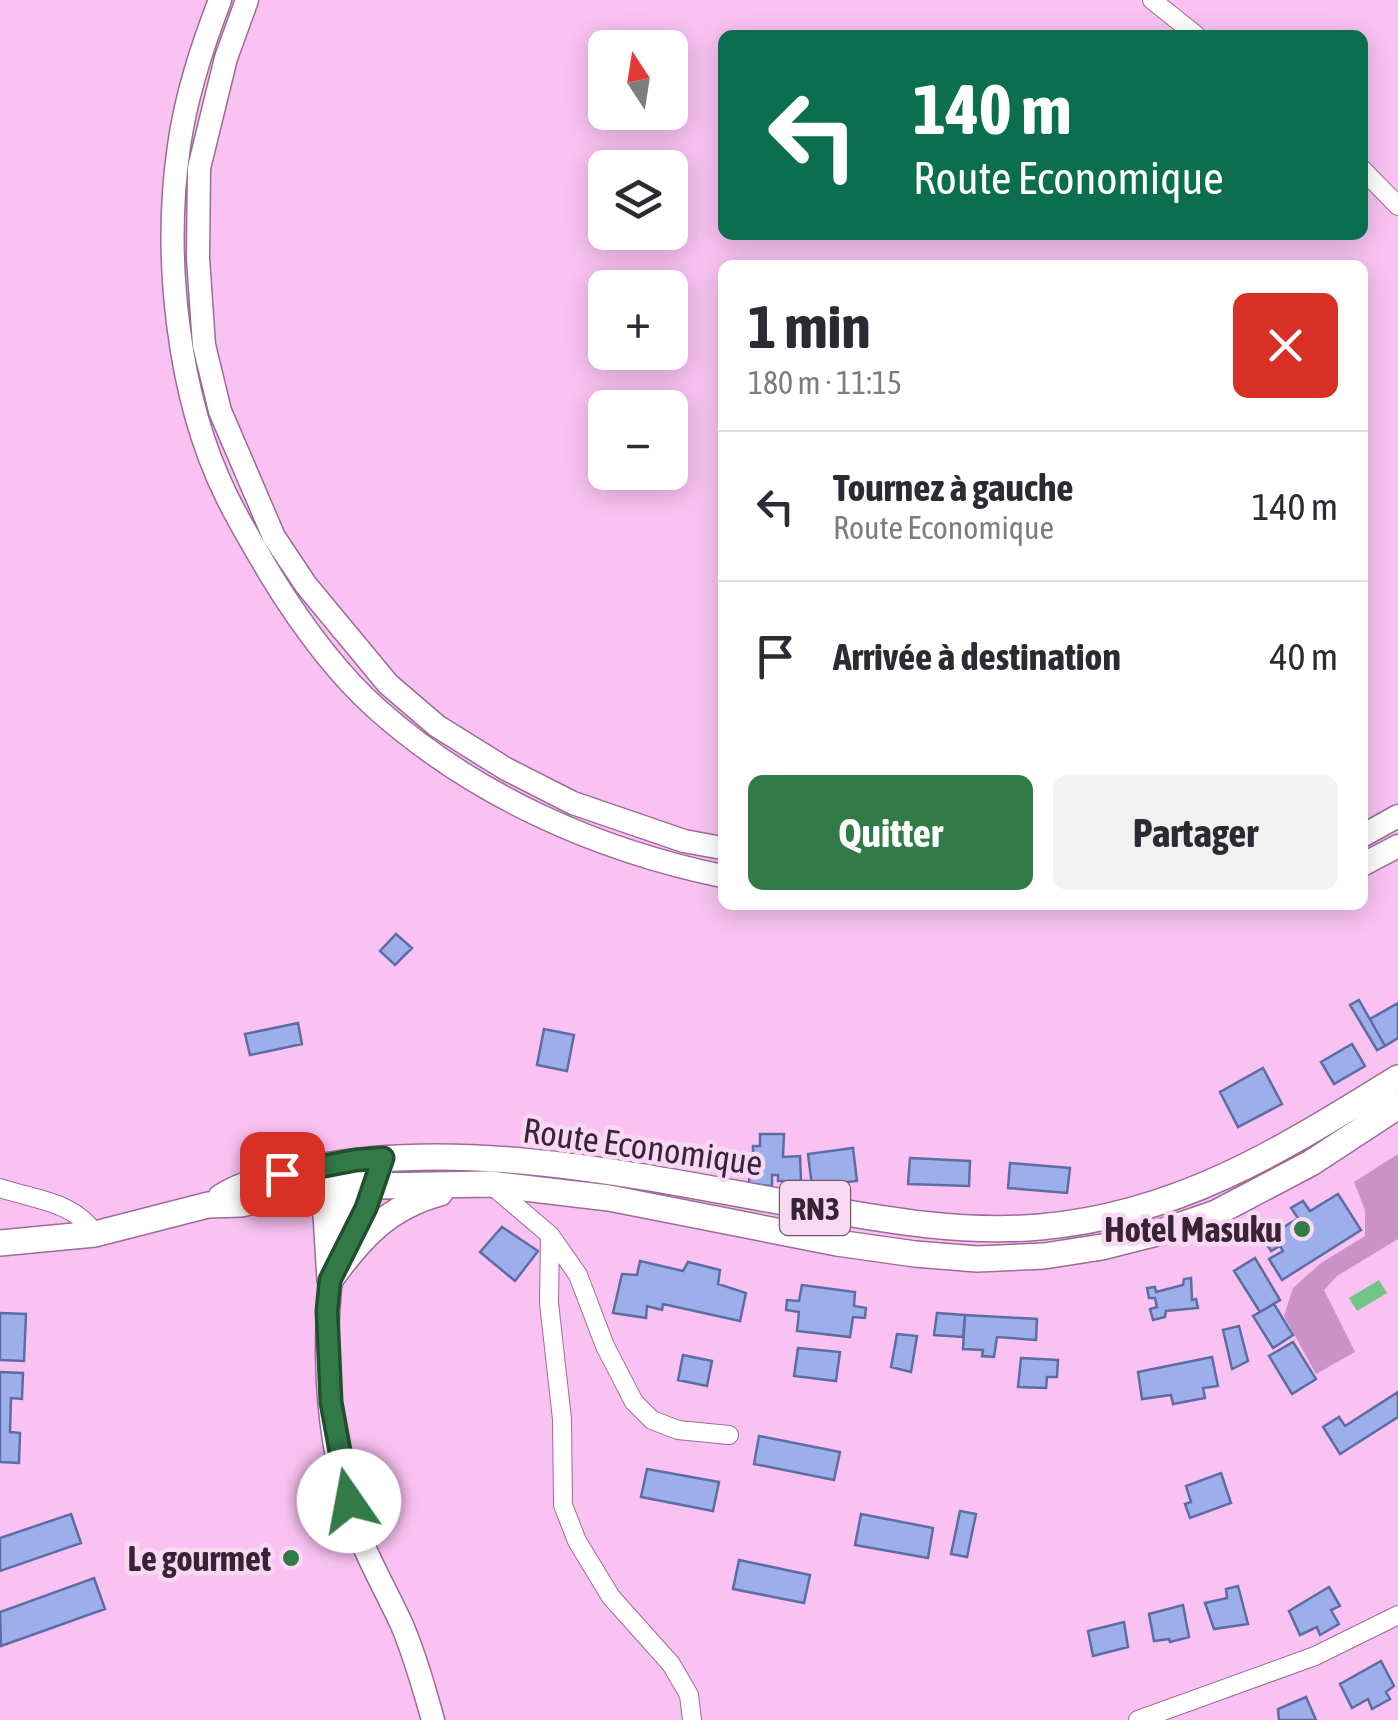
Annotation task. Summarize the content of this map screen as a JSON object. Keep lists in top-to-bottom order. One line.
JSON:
{"streets":{"highway":["Route Economique","RN3"]},"places":["Hotel Masuku","Le gourmet"],"north":"top","page":{"map_buttons":["+","−"],"turn":["140 m","Route Economique"],"heading":["1 min","180 m · 11:15"],"list":[{"name":"Tournez à gauche","note":"Route Economique","value":"140 m"},{"name":"Arrivée à destination","value":"40 m"}],"buttons":["Quitter","Partager"]}}
